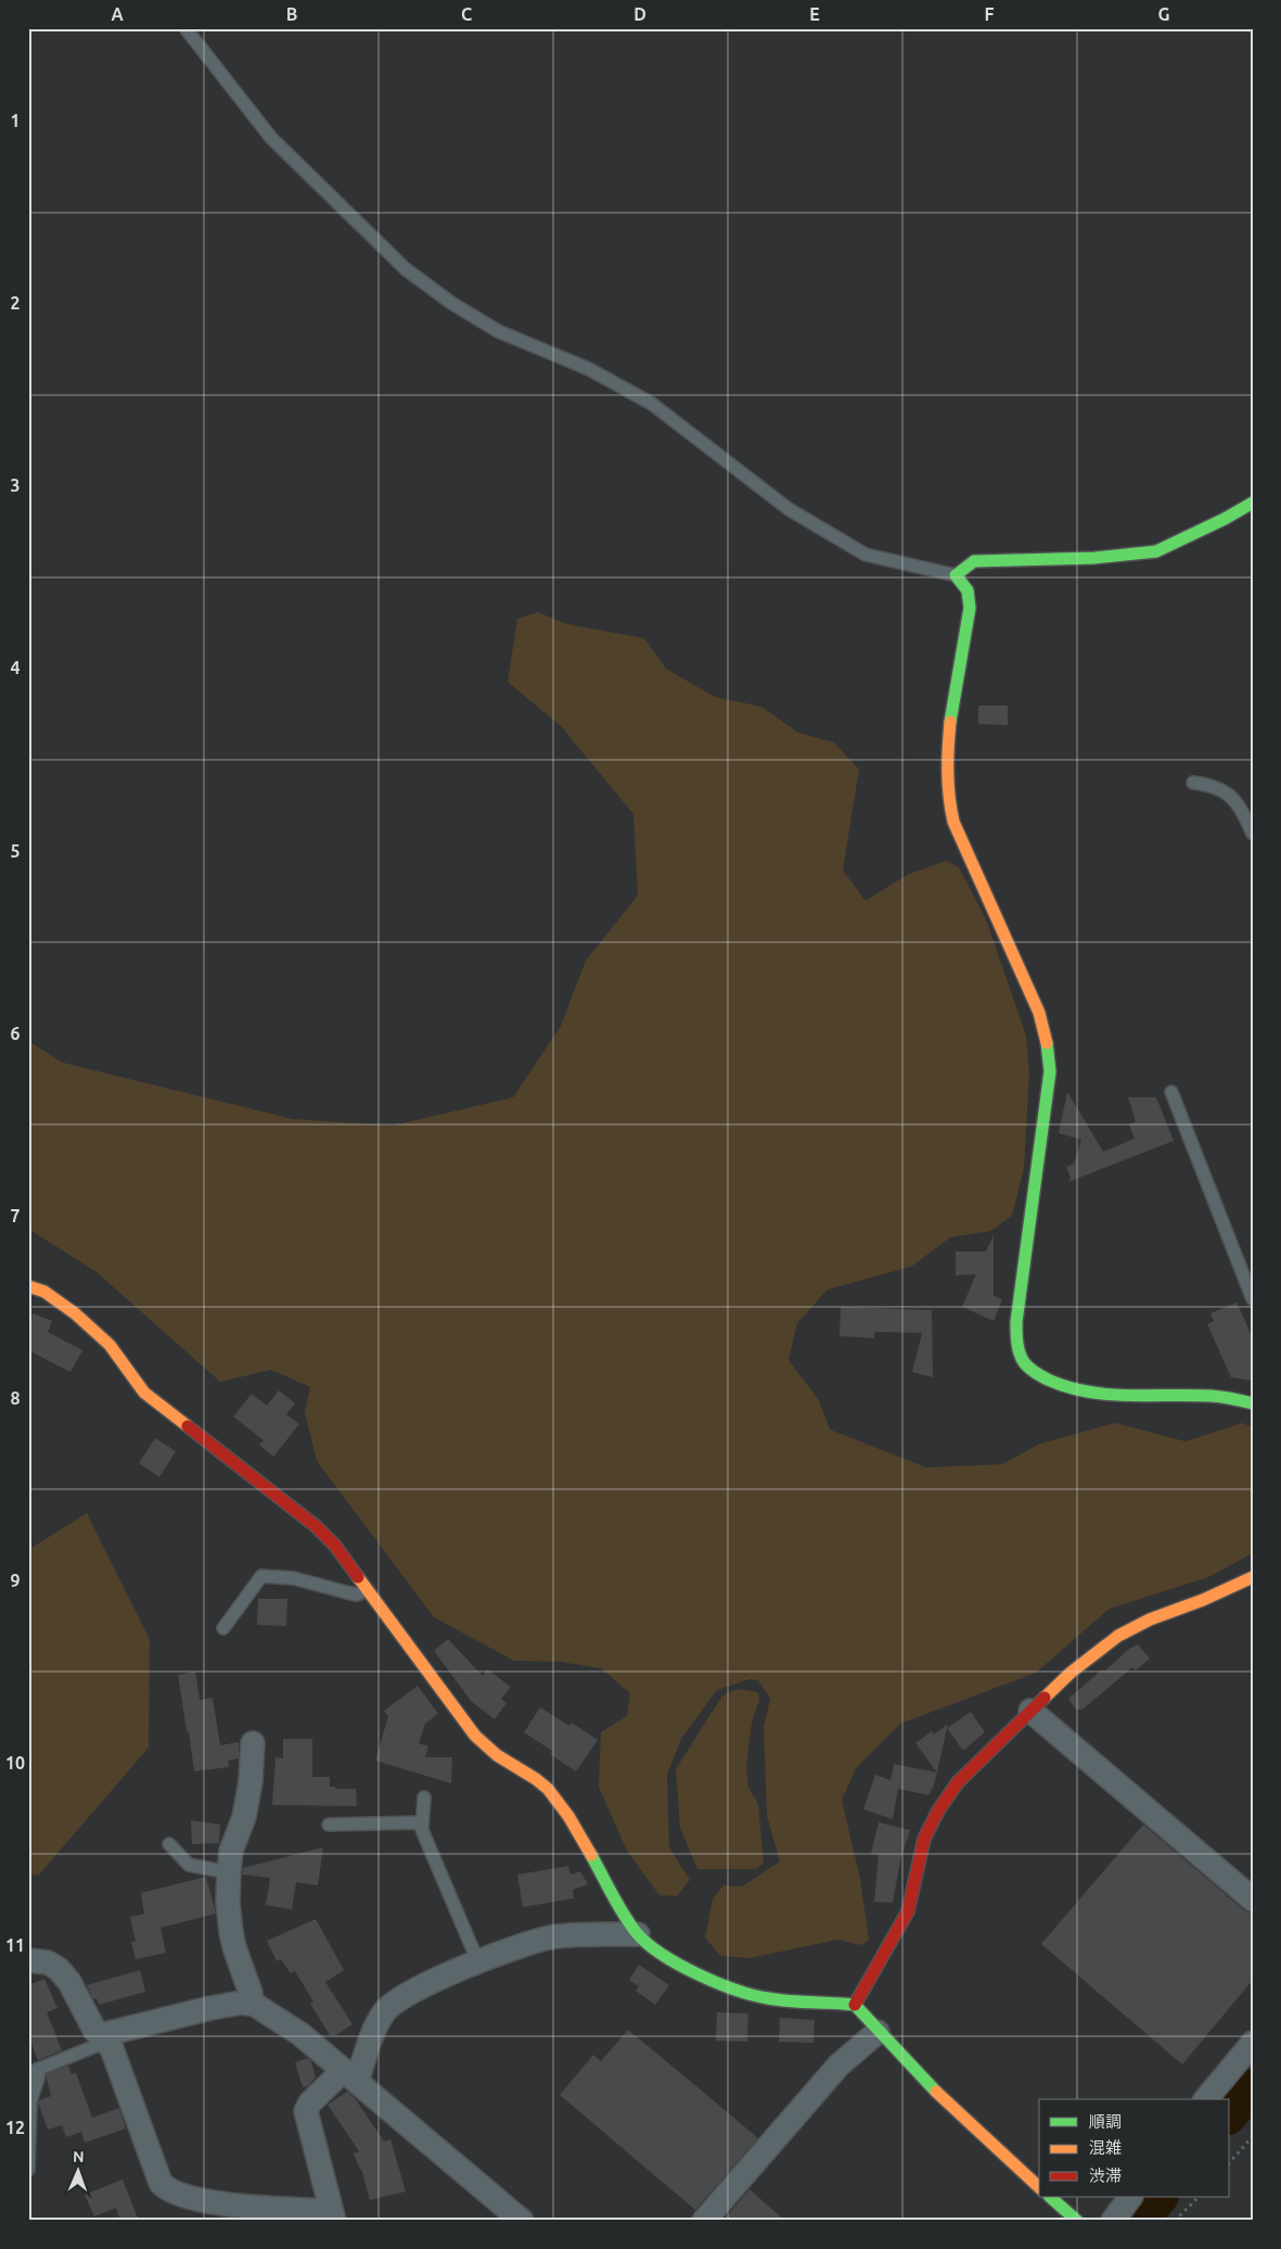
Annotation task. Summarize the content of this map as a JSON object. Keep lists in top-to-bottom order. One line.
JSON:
{"legend":["順調","混雑","渋滞"],"north":"top","grid":{"columns":["A","B","C","D","E","F","G"],"rows":["1","2","3","4","5","6","7","8","9","10","11","12"]}}
